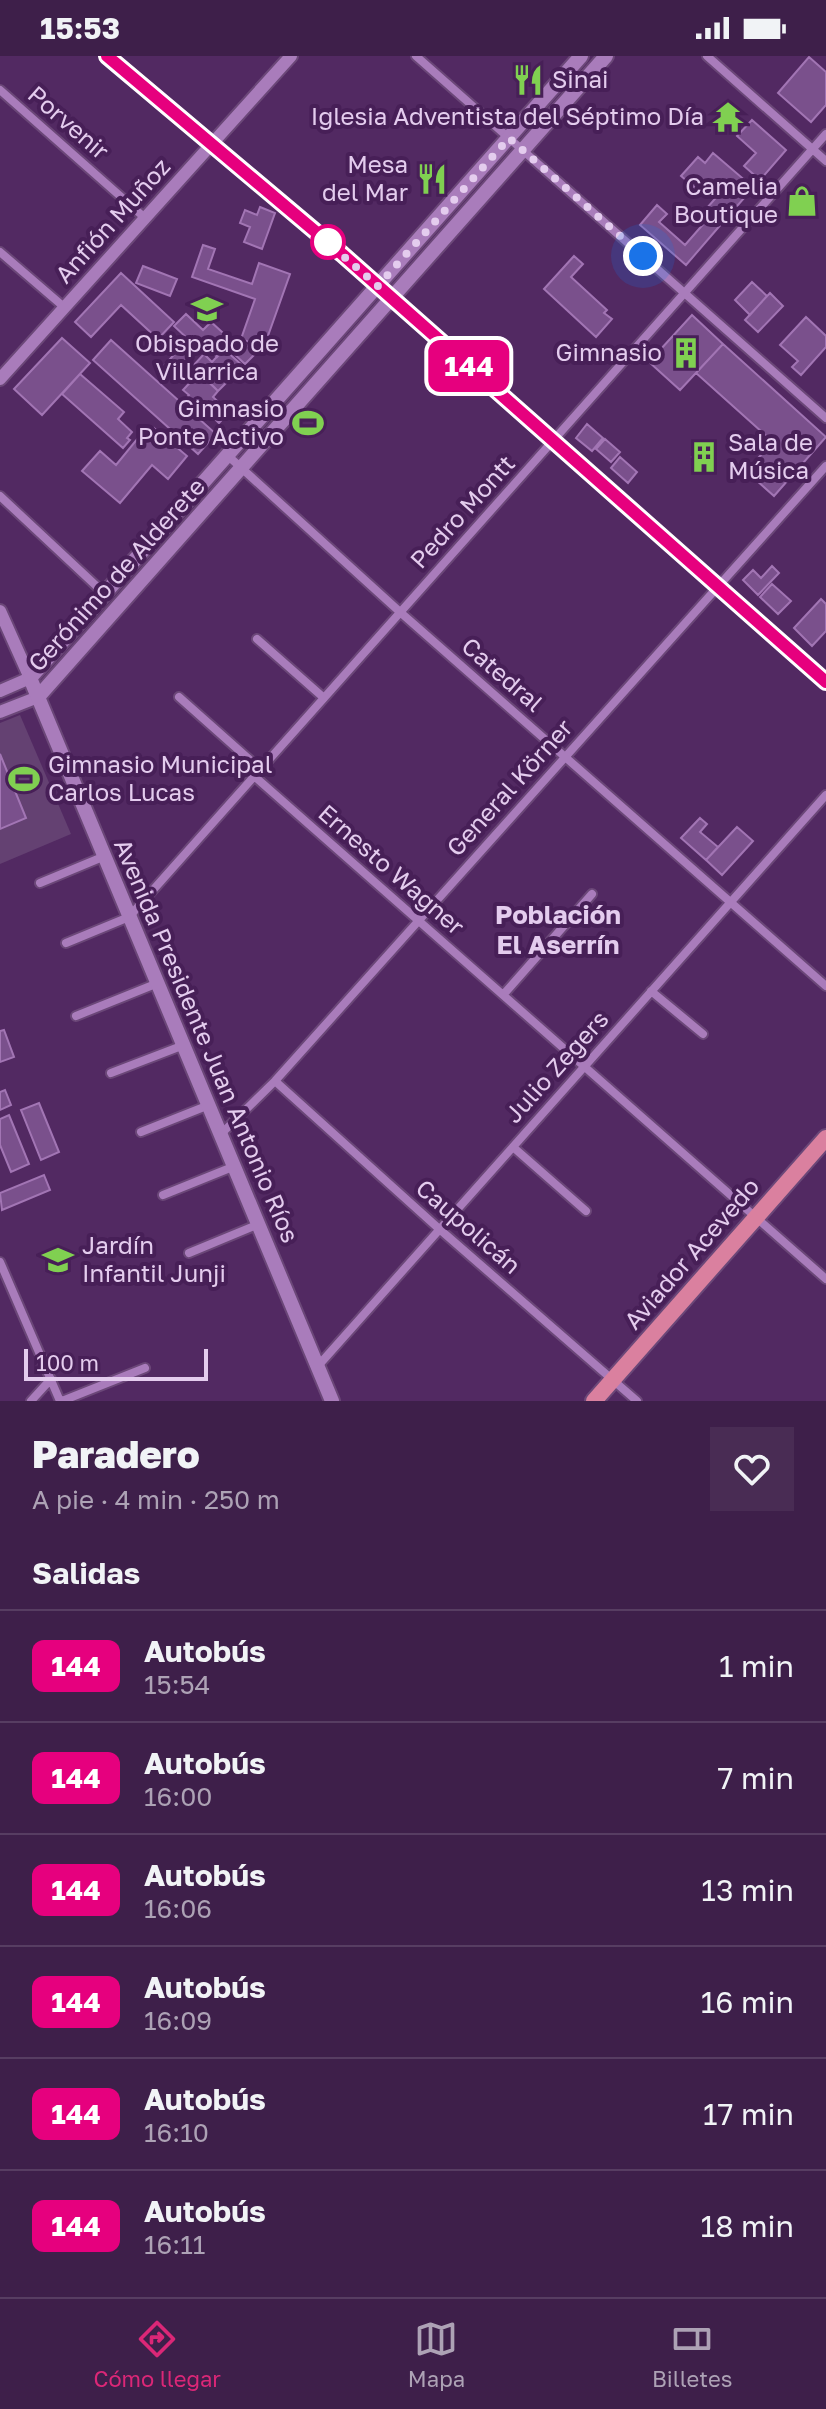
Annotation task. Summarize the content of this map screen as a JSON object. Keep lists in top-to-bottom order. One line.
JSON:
{"streets":{"main road":["Gerónimo de Alderete","Avenida Presidente Juan Antonio Ríos","Aviador Acevedo"],"street":["Porvenir","Anfión Muñoz","Pedro Montt","Catedral","General Körner","Ernesto Wagner","Julio Zegers","Caupolicán"]},"crossings":[["Porvenir","Anfión Muñoz"],["Pedro Montt","Catedral"],["Pedro Montt","Ernesto Wagner"],["Pedro Montt","Avenida Presidente Juan Antonio Ríos"],["Gerónimo de Alderete","Catedral"],["Gerónimo de Alderete","Avenida Presidente Juan Antonio Ríos"],["Catedral","General Körner"],["Catedral","Julio Zegers"],["General Körner","Ernesto Wagner"],["General Körner","Avenida Presidente Juan Antonio Ríos"],["General Körner","Caupolicán"],["Ernesto Wagner","Julio Zegers"],["Ernesto Wagner","Aviador Acevedo"],["Avenida Presidente Juan Antonio Ríos","Julio Zegers"],["Julio Zegers","Caupolicán"],["Caupolicán","Aviador Acevedo"]],"districts":["Población El Aserrín"],"places":{"restaurant":["Sinai","Mesa del Mar"],"temple":["Iglesia Adventista del Séptimo Día"],"shop":["Camelia Boutique"],"school or university":["Obispado de Villarrica","Jardín Infantil Junji"],"building":["Gimnasio","Sala de Música"],"sports":["Gimnasio Ponte Activo","Gimnasio Municipal Carlos Lucas"]},"lines":["bus line 144"],"scale_bar":"100 m","page":{"status":"15:53","on_map":"144","scale":"100 m","heading":[["Paradero","A pie · 4 min · 250 m"],"Salidas"],"list":[{"mark":"144","name":"Autobús","note":"15:54","value":"1 min"},{"mark":"144","name":"Autobús","note":"16:00","value":"7 min"},{"mark":"144","name":"Autobús","note":"16:06","value":"13 min"},{"mark":"144","name":"Autobús","note":"16:09","value":"16 min"},{"mark":"144","name":"Autobús","note":"16:10","value":"17 min"},{"mark":"144","name":"Autobús","note":"16:11","value":"18 min"}],"tabs":["Cómo llegar","Mapa","Billetes"]}}
